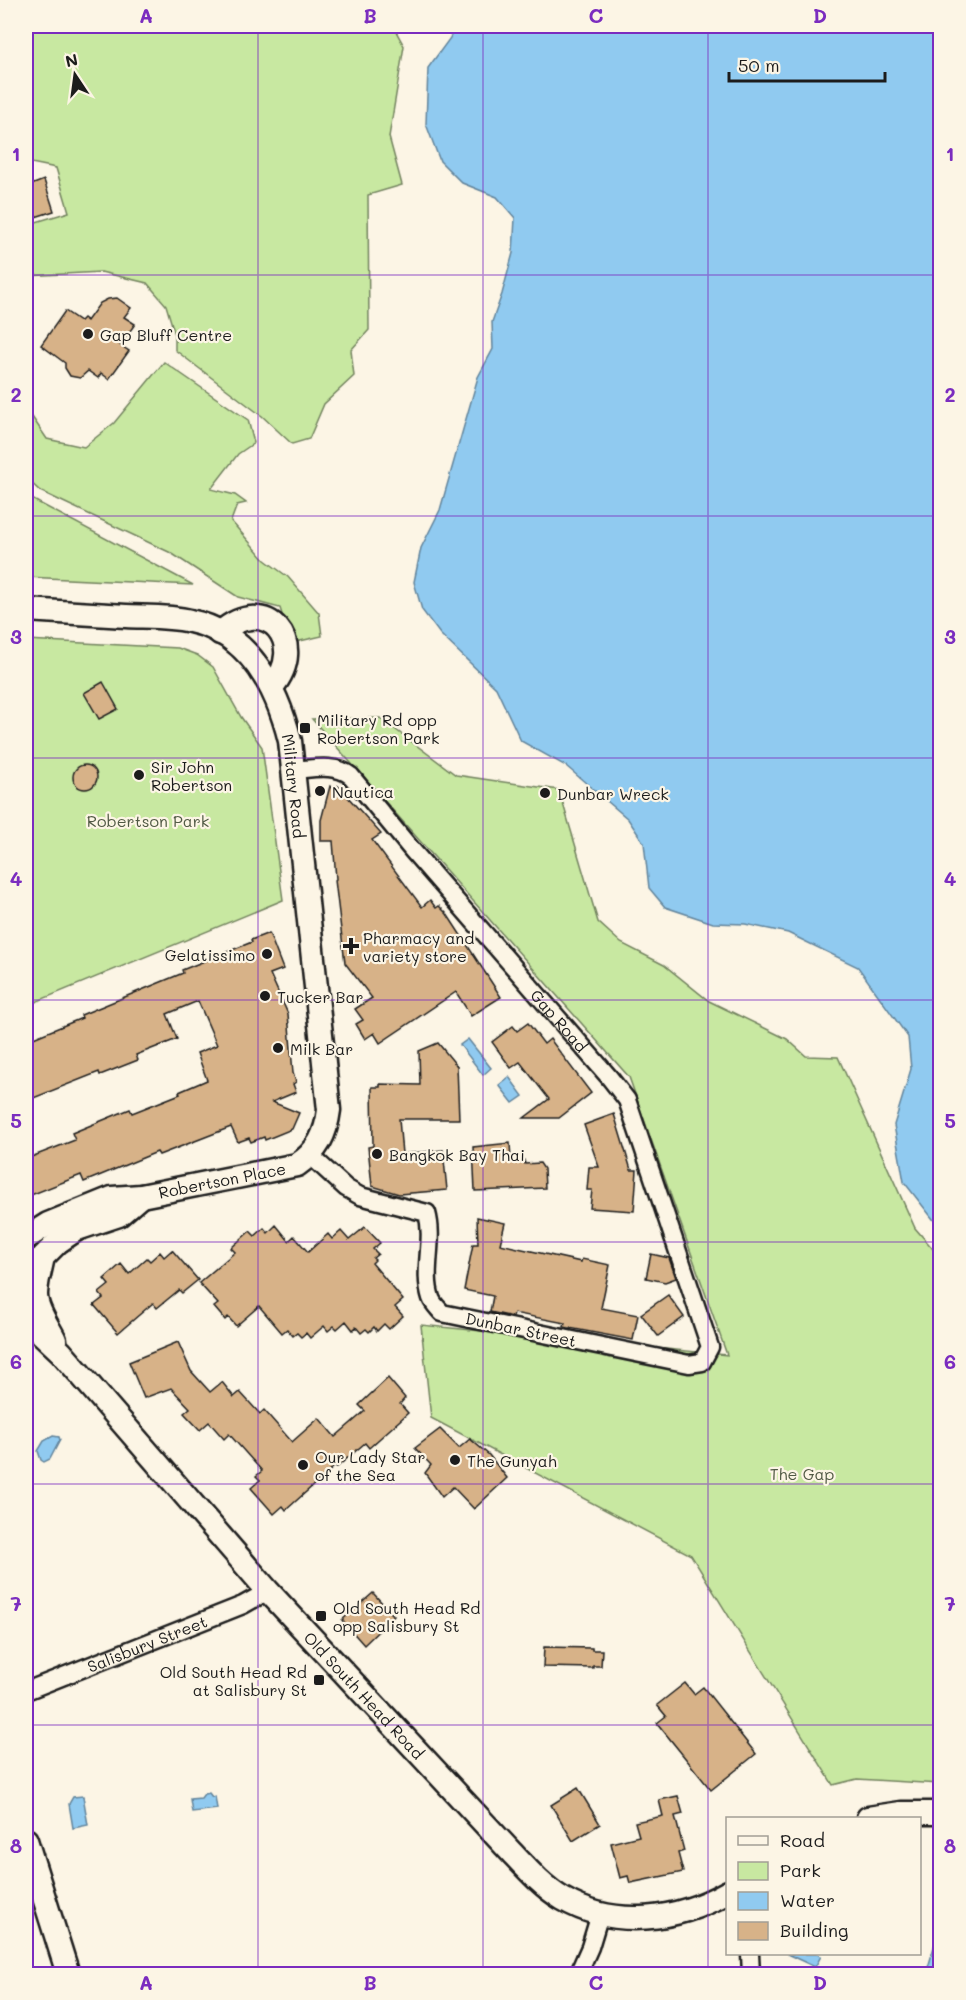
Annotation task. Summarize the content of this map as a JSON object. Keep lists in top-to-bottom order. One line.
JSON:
{"streets":{"street":["Military Road","Gap Road","Robertson Place","Dunbar Street","Salisbury Street","Old South Head Road"]},"crossings":[["Military Road","Gap Road"],["Military Road","Robertson Place"],["Military Road","Dunbar Street"],["Gap Road","Dunbar Street"],["Robertson Place","Dunbar Street"],["Robertson Place","Old South Head Road"],["Salisbury Street","Old South Head Road"]],"parks":["Robertson Park","The Gap"],"places":{"other":["Gap Bluff Centre","Sir John Robertson","Nautica","Dunbar Wreck","Gelatissimo","Tucker Bar","Milk Bar","Bangkok Bay Thai","The Gunyah","Our Lady Star of the Sea"],"transit":["Military Rd opp Robertson Park","Old South Head Rd opp Salisbury St","Old South Head Rd at Salisbury St"],"health":["Pharmacy and variety store"]},"legend":["Road","Park","Water","Building"],"scale_bar":"50 m","north":"top","grid":{"columns":["A","B","C","D"],"rows":["1","2","3","4","5","6","7","8"]}}
